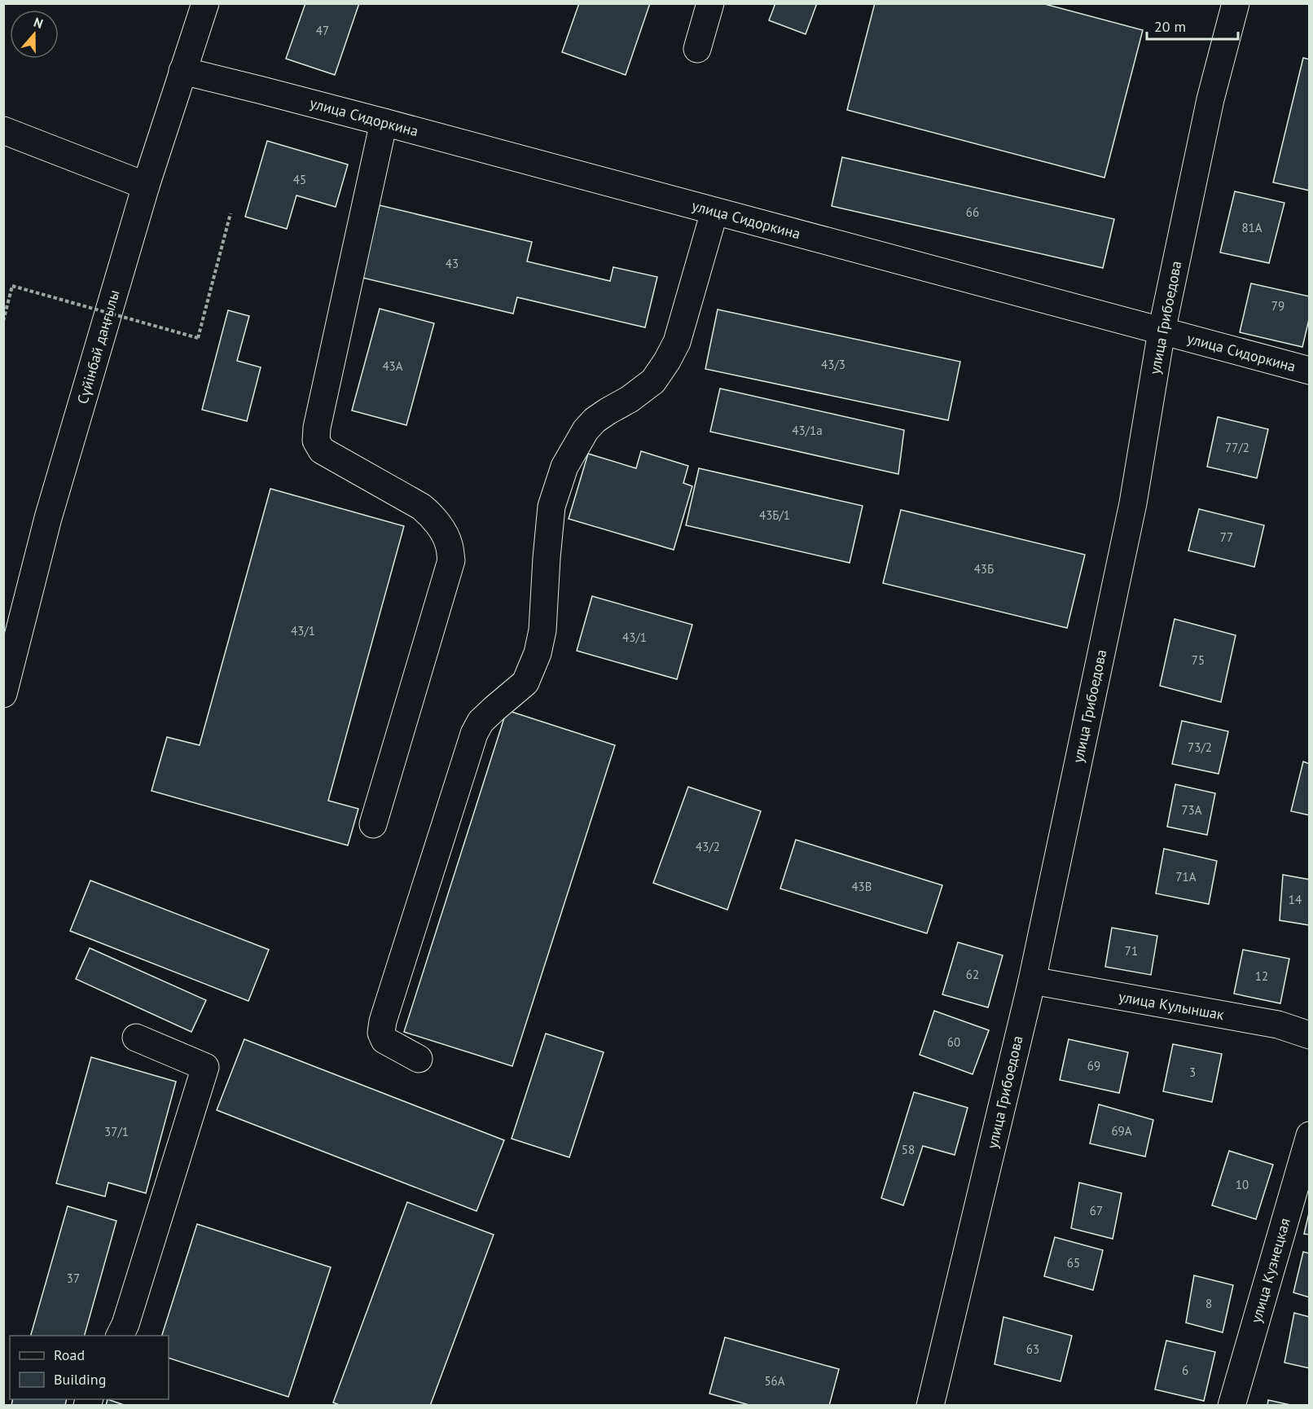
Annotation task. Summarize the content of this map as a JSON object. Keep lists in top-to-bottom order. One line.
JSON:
{"streets":{"street":["улица Сидоркина","улица Грибоедова","Сүйінбай даңғылы","улица Кулыншак","улица Кузнецкая"]},"crossings":[["улица Сидоркина","улица Грибоедова"],["улица Сидоркина","Сүйінбай даңғылы"],["улица Грибоедова","улица Кулыншак"]],"house_numbers":["47","45","66","81А","43","79","43/3","43А","43/1а","77/2","43Б/1","77","43Б","43/1","43/1","75","73/2","73А","43/2","71А","43В","14","71","62","12","60","69","3","69А","37/1","58","10","67","65","37","8","63","6","56А"],"legend":["Road","Building"],"scale_bar":"20 m","north":"top"}
